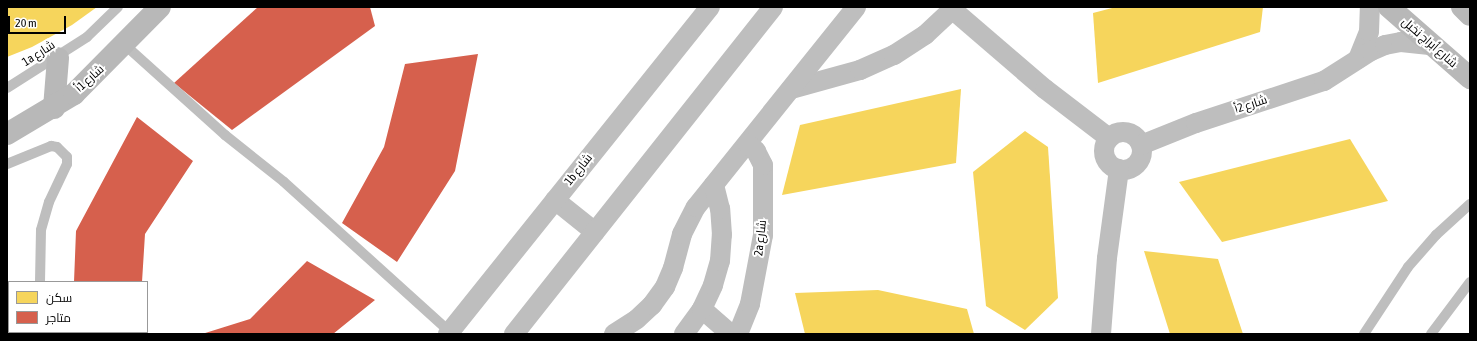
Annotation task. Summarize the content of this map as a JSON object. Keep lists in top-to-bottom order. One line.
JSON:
{"streets":{"street":["شارع أبراج نخيل","شارع 1أ","شارع 2أ","1b شارع","2a شارع"],"lane":["1a شارع"]},"crossings":[["شارع أبراج نخيل","شارع 2أ"]],"legend":["سكن","متاجر"],"scale_bar":"20 m"}
